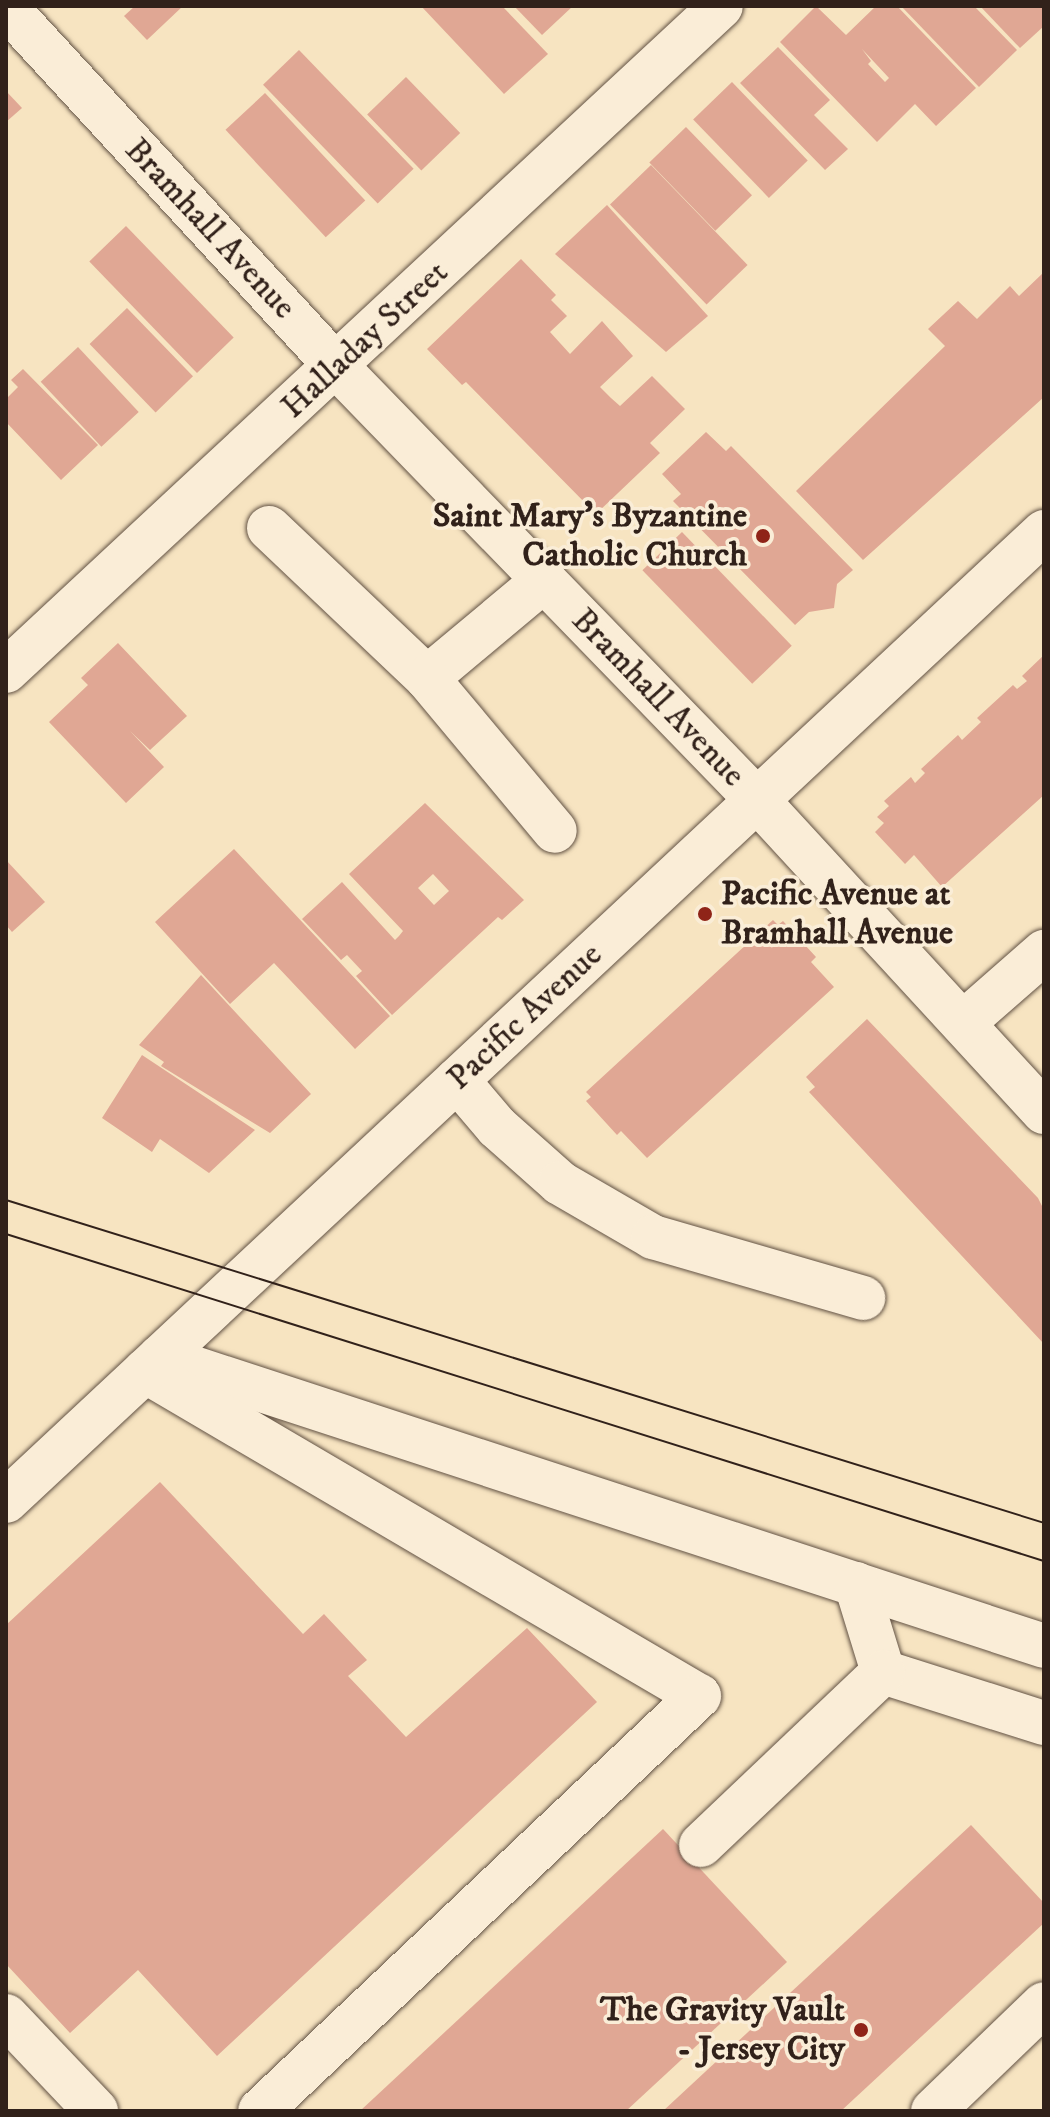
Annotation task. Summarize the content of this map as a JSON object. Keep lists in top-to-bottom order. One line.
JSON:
{"streets":{"street":["Bramhall Avenue","Halladay Street","Pacific Avenue"]},"crossings":[["Bramhall Avenue","Halladay Street"],["Bramhall Avenue","Pacific Avenue"]],"places":["Saint Mary's Byzantine Catholic Church","Pacific Avenue at Bramhall Avenue","The Gravity Vault - Jersey City"]}
